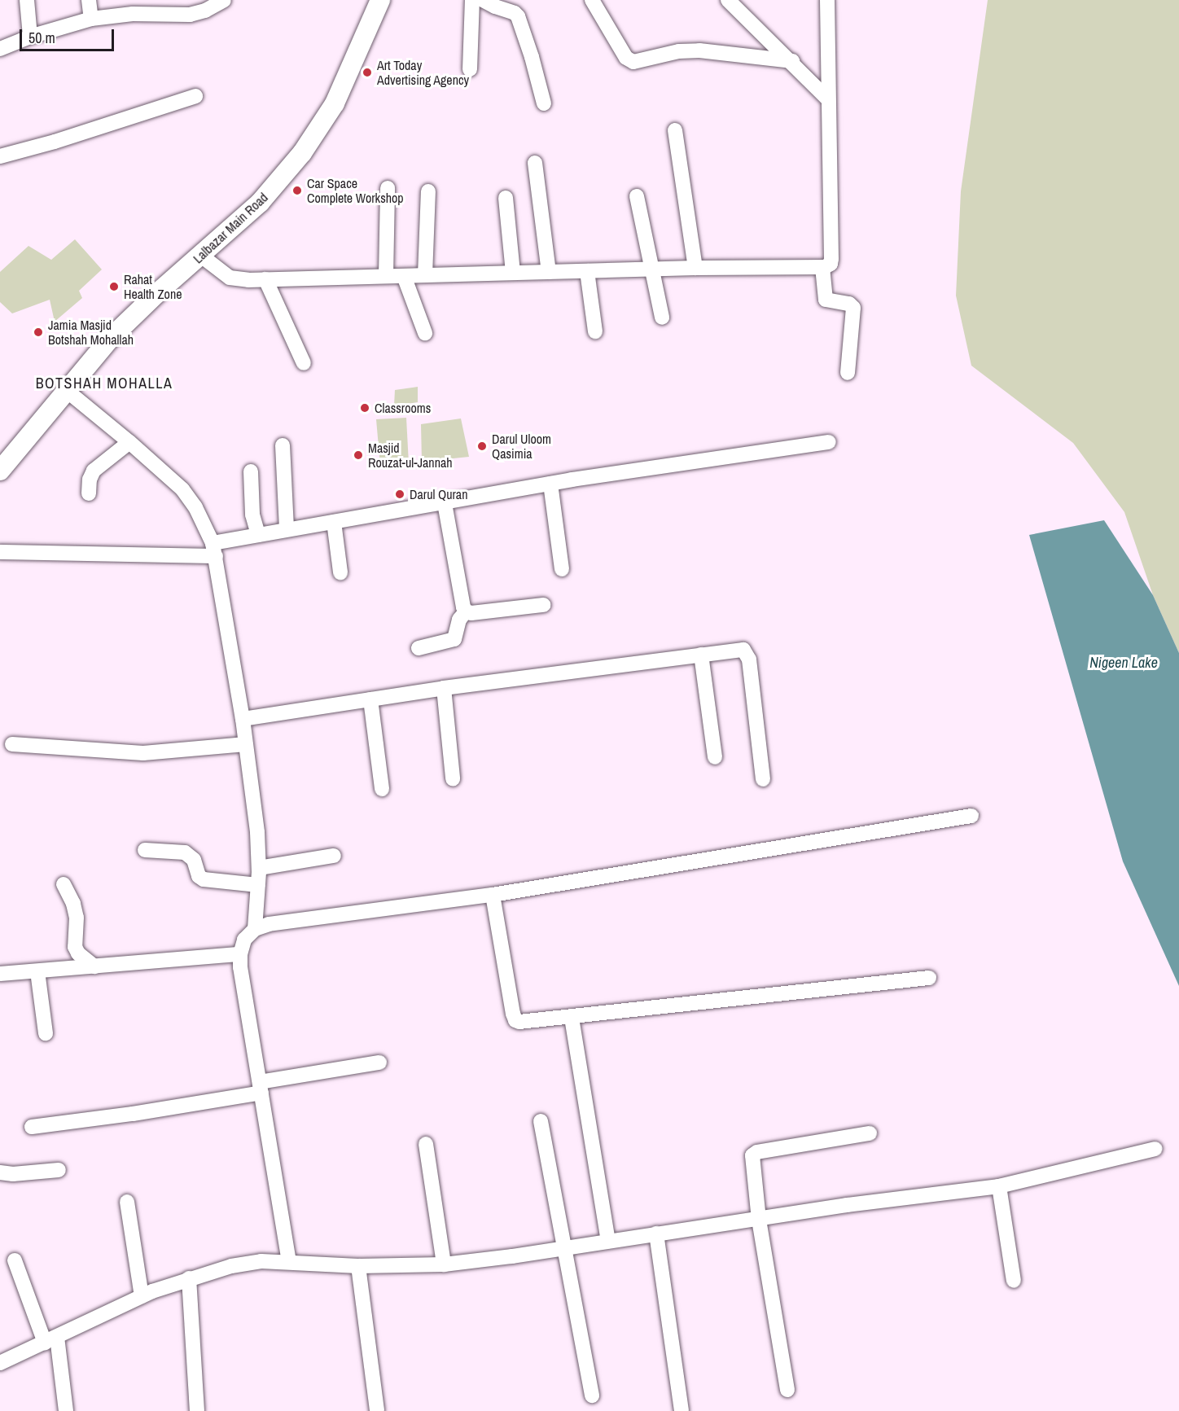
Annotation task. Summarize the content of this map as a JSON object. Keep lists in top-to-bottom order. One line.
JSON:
{"streets":{"main road":["Lalbazar Main Road"]},"districts":["BOTSHAH MOHALLA"],"water":["Nigeen Lake"],"places":["Art Today Advertising Agency","Car Space Complete Workshop","Rahat Health Zone","Jamia Masjid Botshah Mohallah","Classrooms","Darul Uloom Qasimia","Masjid Rouzat-ul-Jannah","Darul Quran"],"scale_bar":"50 m"}
